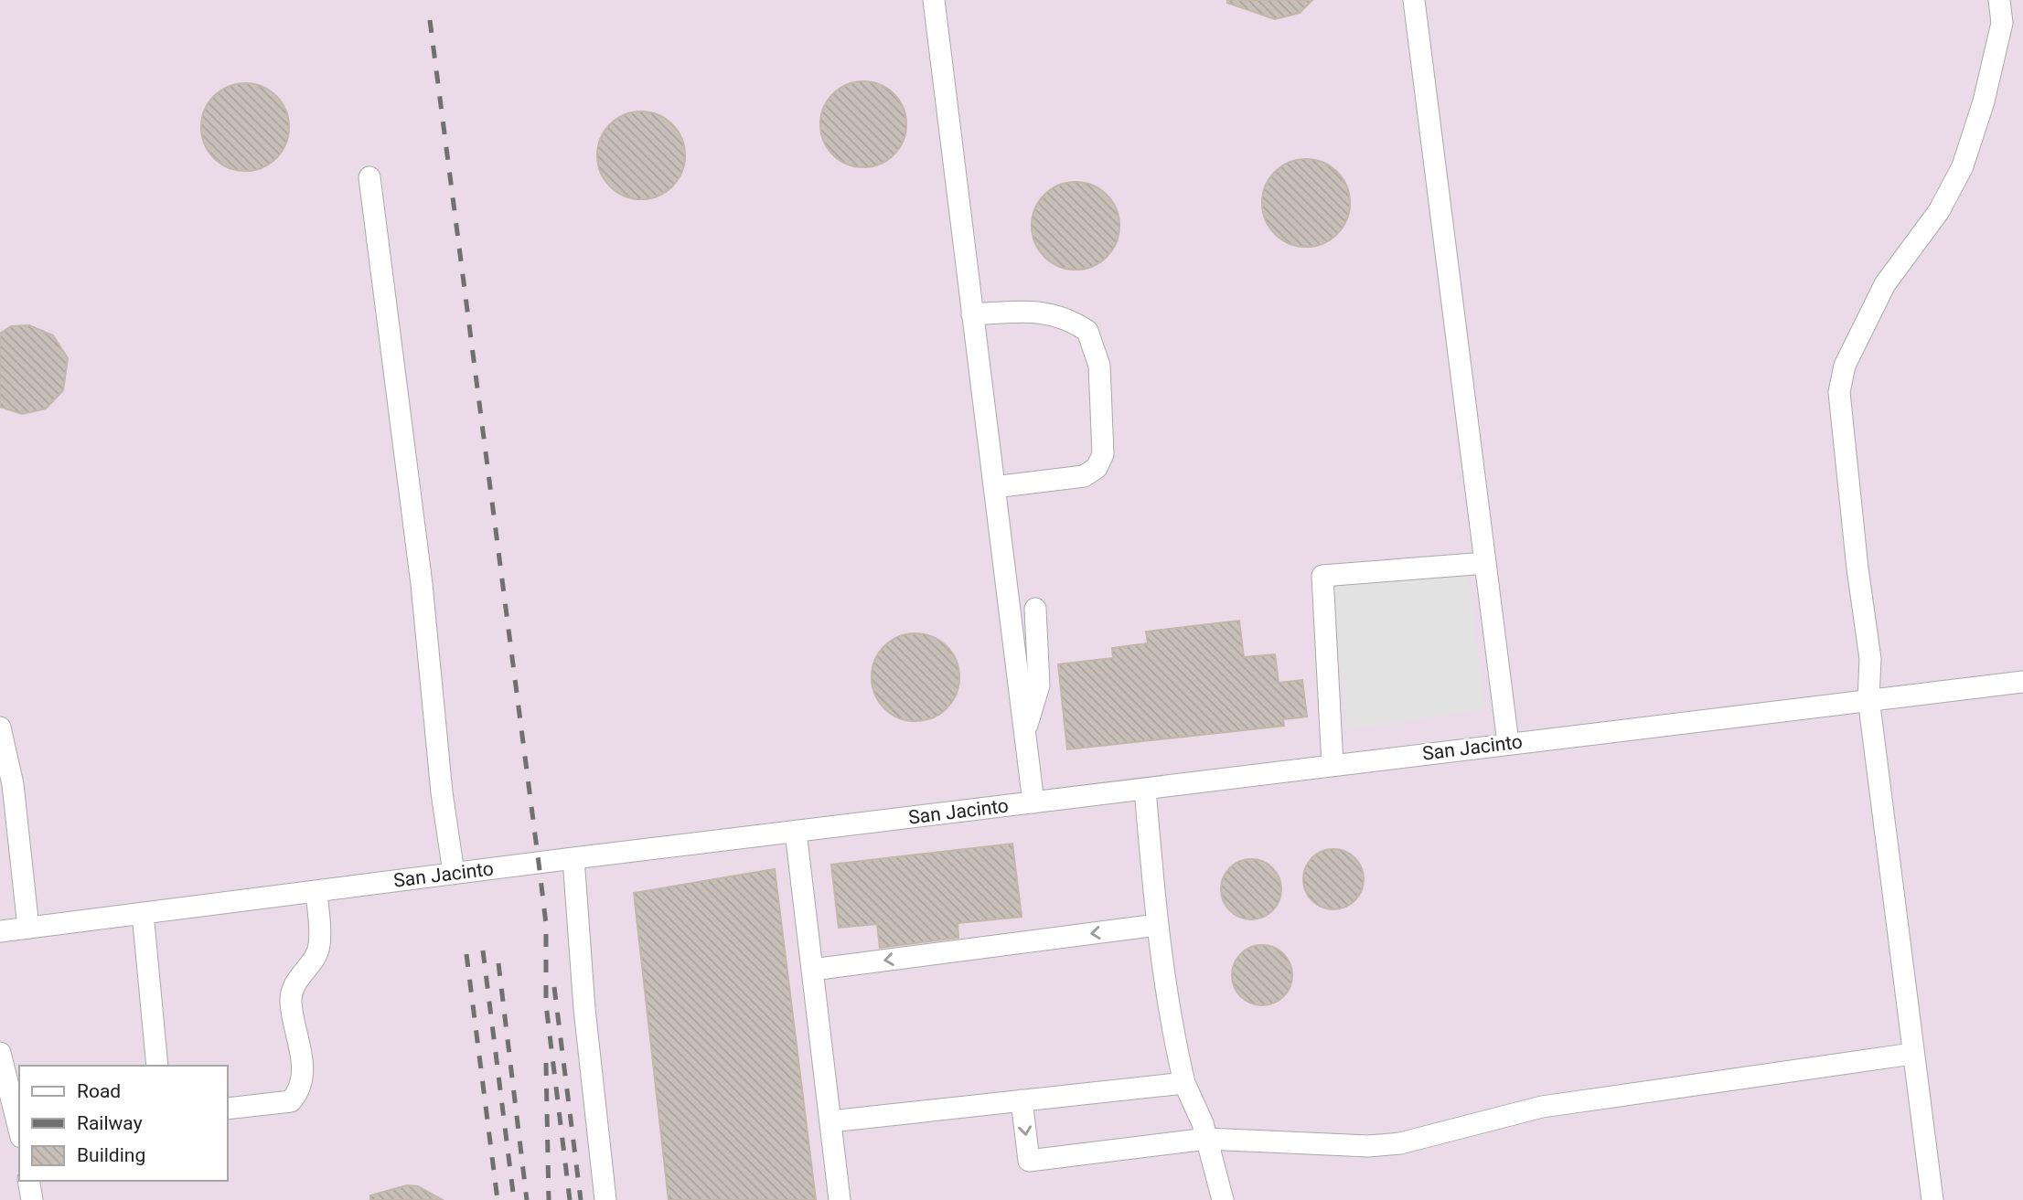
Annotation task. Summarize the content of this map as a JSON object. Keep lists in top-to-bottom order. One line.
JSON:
{"streets":{"street":["San Jacinto"]},"legend":["Road","Railway","Building"]}
